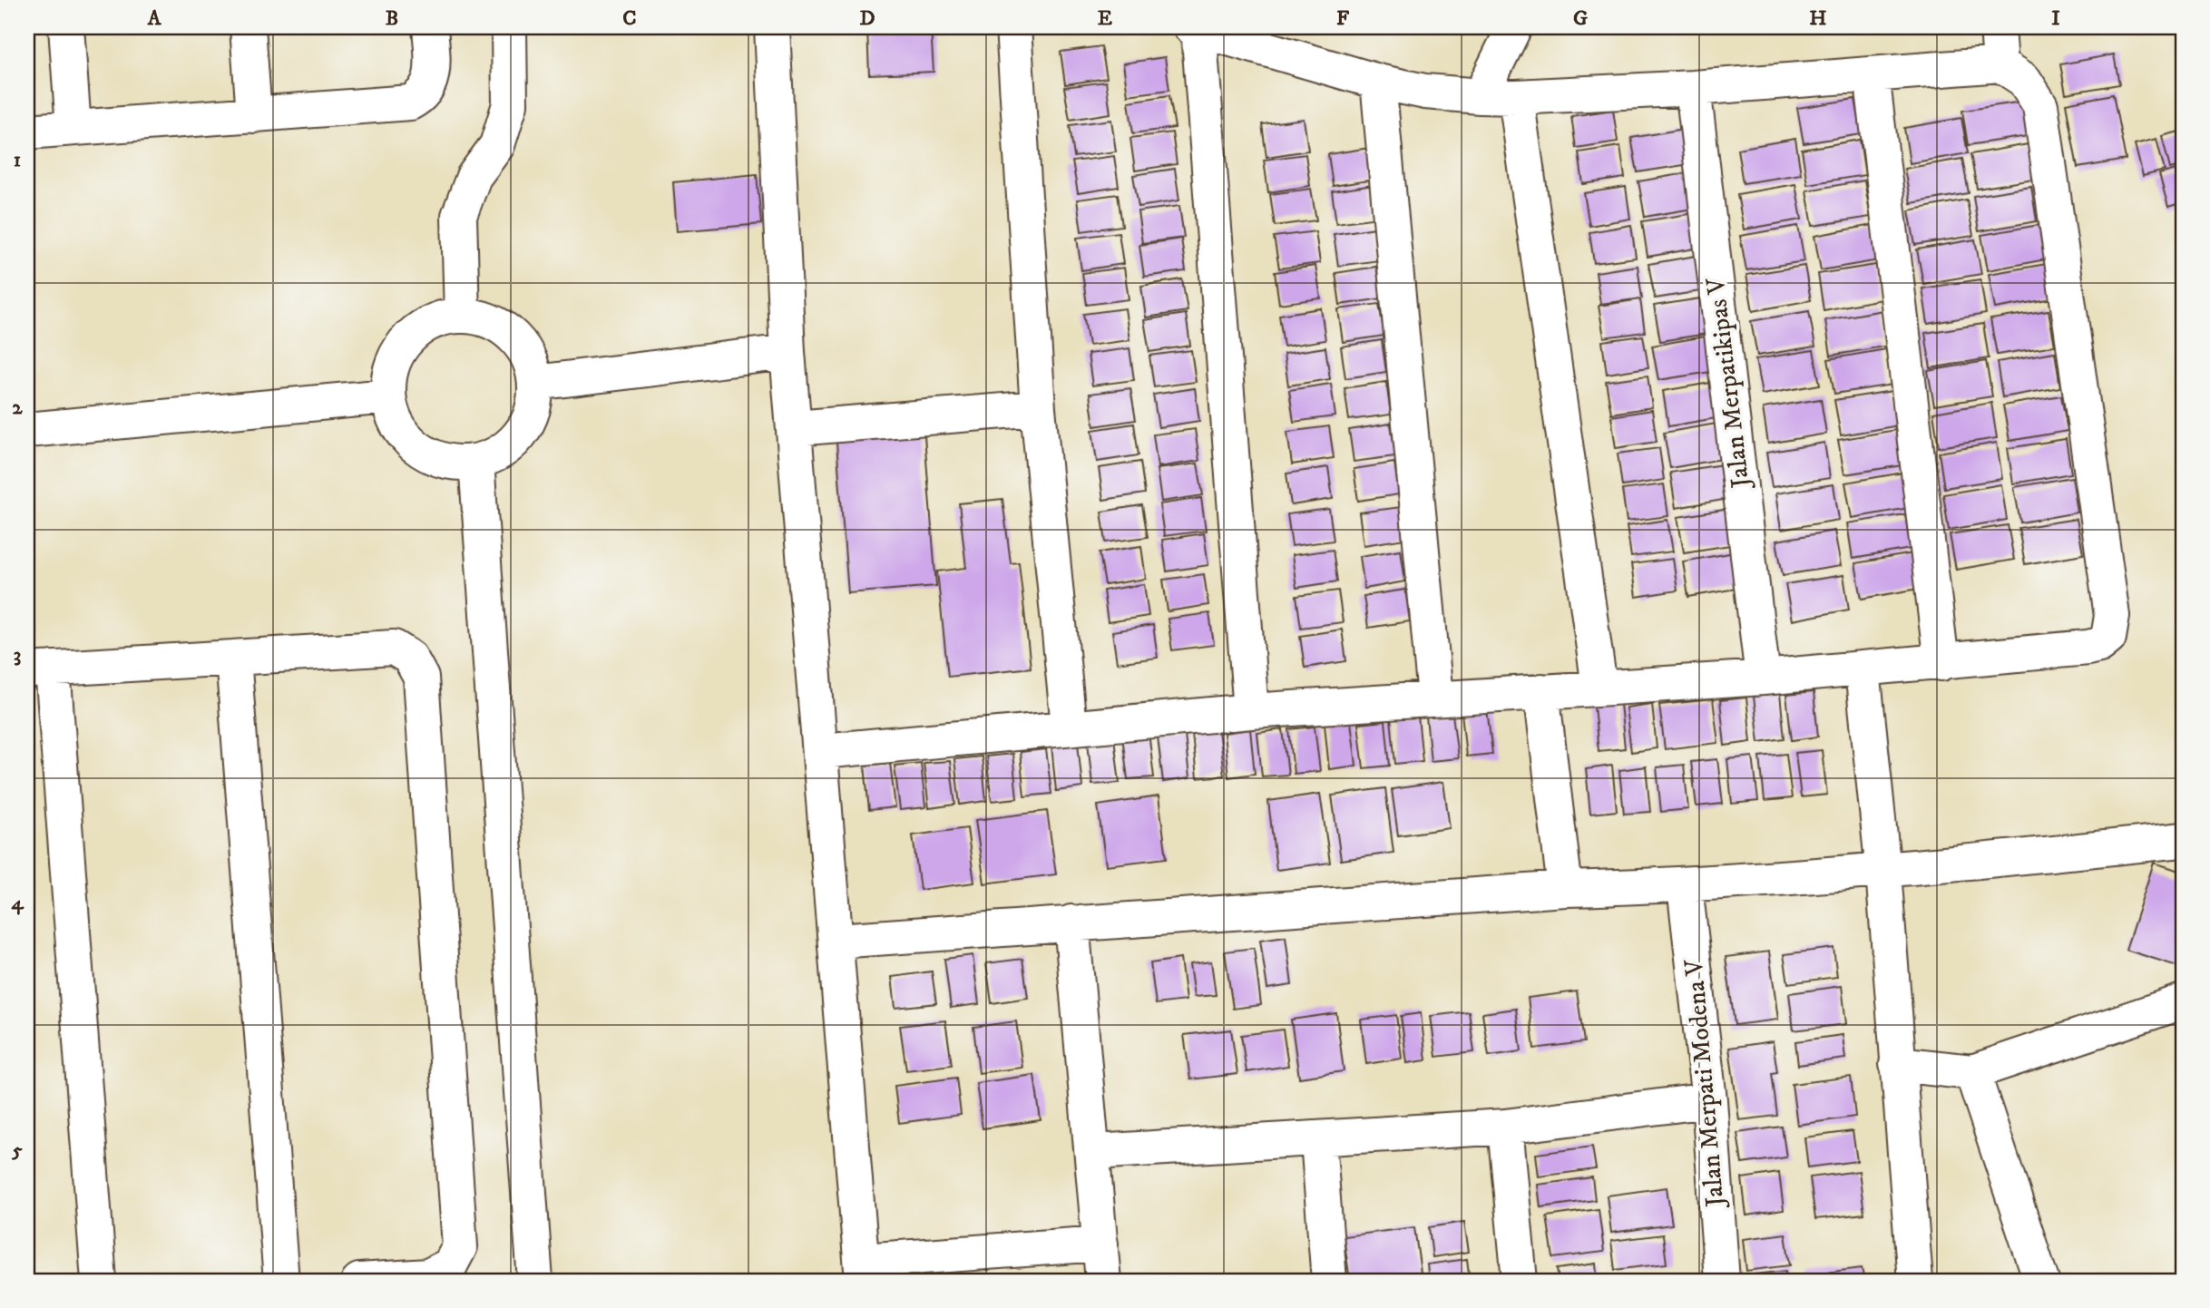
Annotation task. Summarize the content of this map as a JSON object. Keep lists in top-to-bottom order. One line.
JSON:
{"streets":{"street":["Jalan Merpatikipas V","Jalan Merpati Modena V"]},"grid":{"columns":["A","B","C","D","E","F","G","H","I"],"rows":["1","2","3","4","5"]}}
